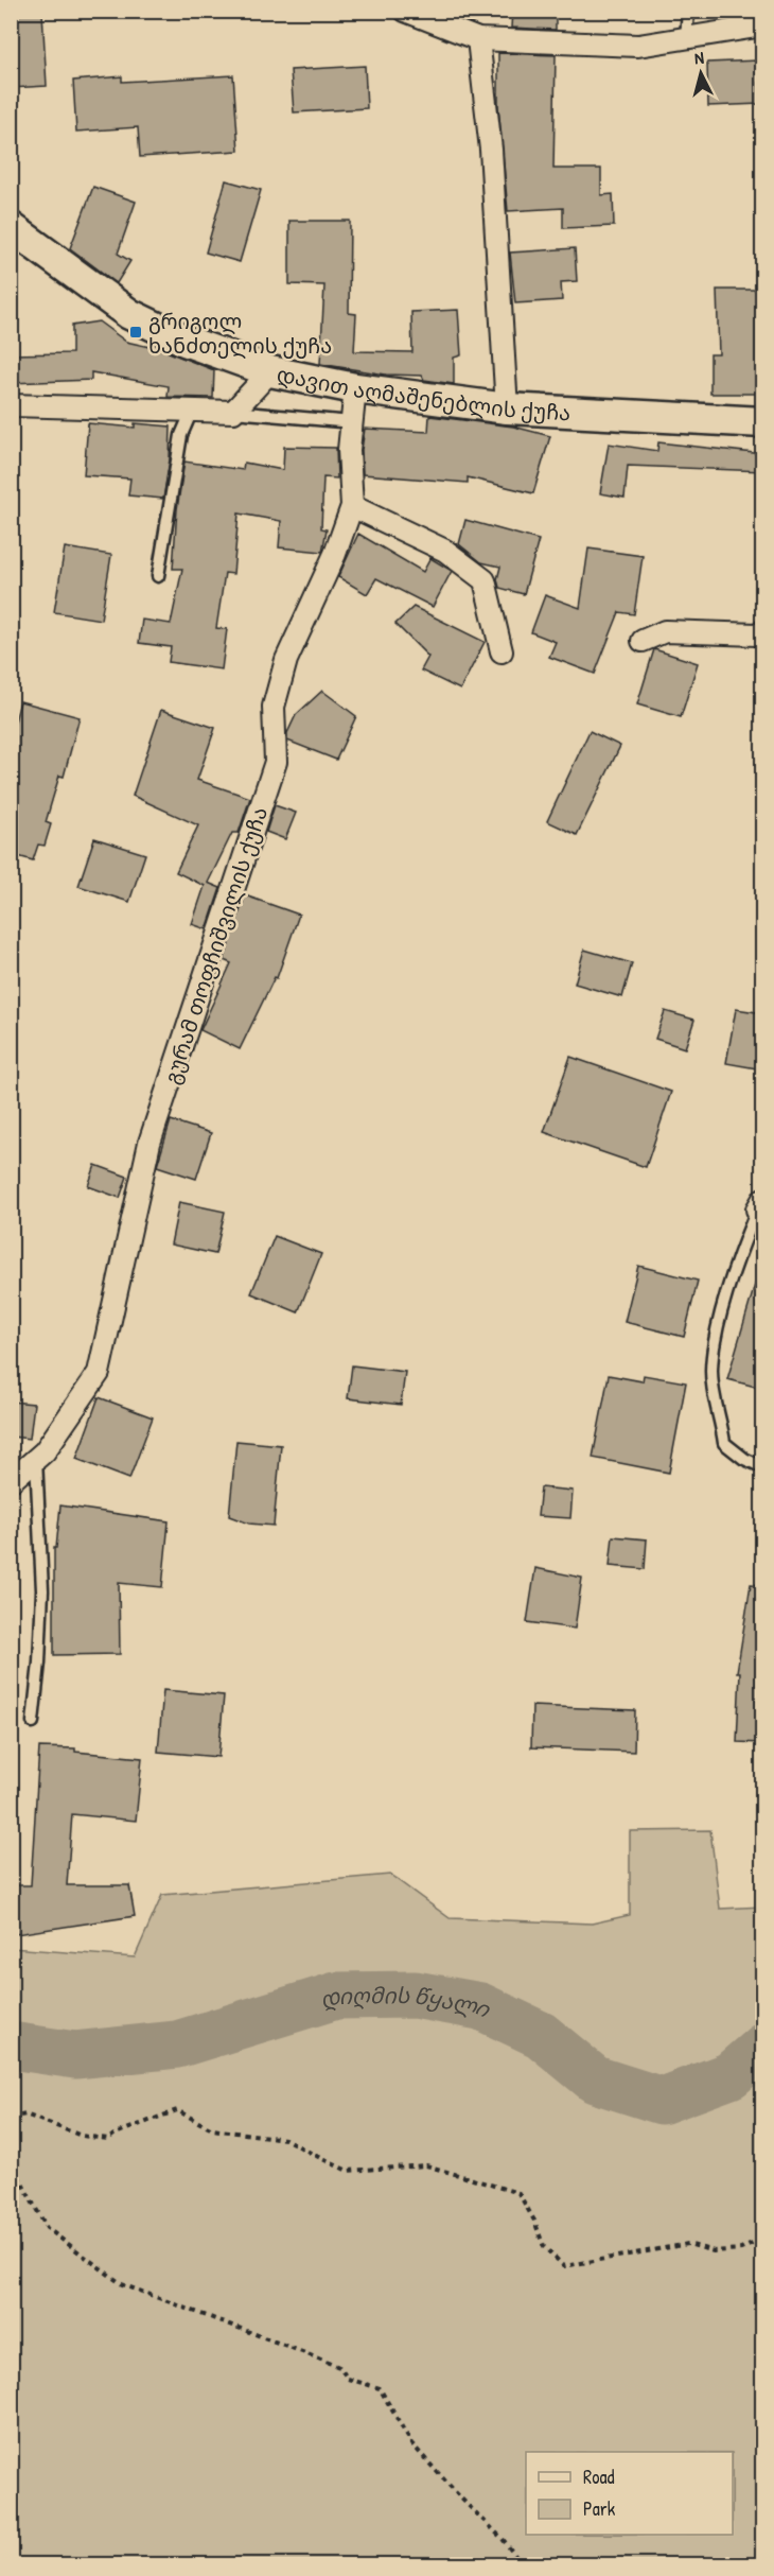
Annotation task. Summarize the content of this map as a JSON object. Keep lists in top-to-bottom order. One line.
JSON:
{"streets":{"street":["დავით აღმაშენებლის ქუჩა","გურამ თოფჩიშვილის ქუჩა"]},"crossings":[["დავით აღმაშენებლის ქუჩა","გურამ თოფჩიშვილის ქუჩა"]],"water":["დიღმის წყალი"],"places":{"transit":["გრიგოლ ხანძთელის ქუჩა"]},"legend":["Road","Park"],"north":"top"}
